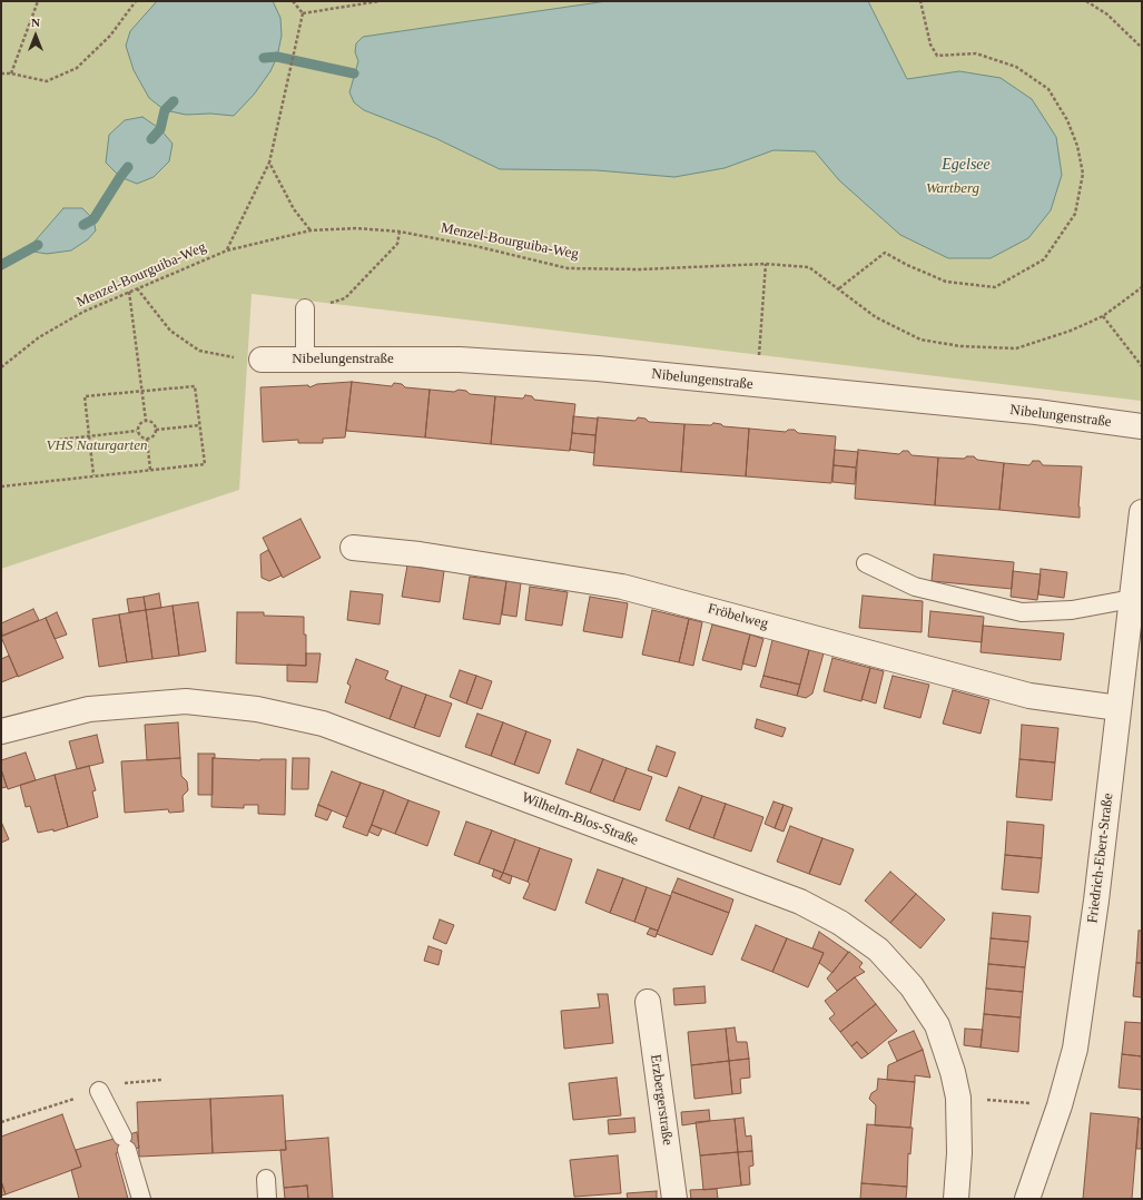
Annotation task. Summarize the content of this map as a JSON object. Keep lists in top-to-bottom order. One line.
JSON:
{"streets":{"street":["Nibelungenstraße","Fröbelweg","Wilhelm-Blos-Straße","Friedrich-Ebert-Straße","Erzbergerstraße"],"path":["Menzel-Bourguiba-Weg"]},"crossings":[["Fröbelweg","Friedrich-Ebert-Straße"]],"water":["Egelsee"],"parks":["Wartberg","VHS Naturgarten"],"north":"top"}
